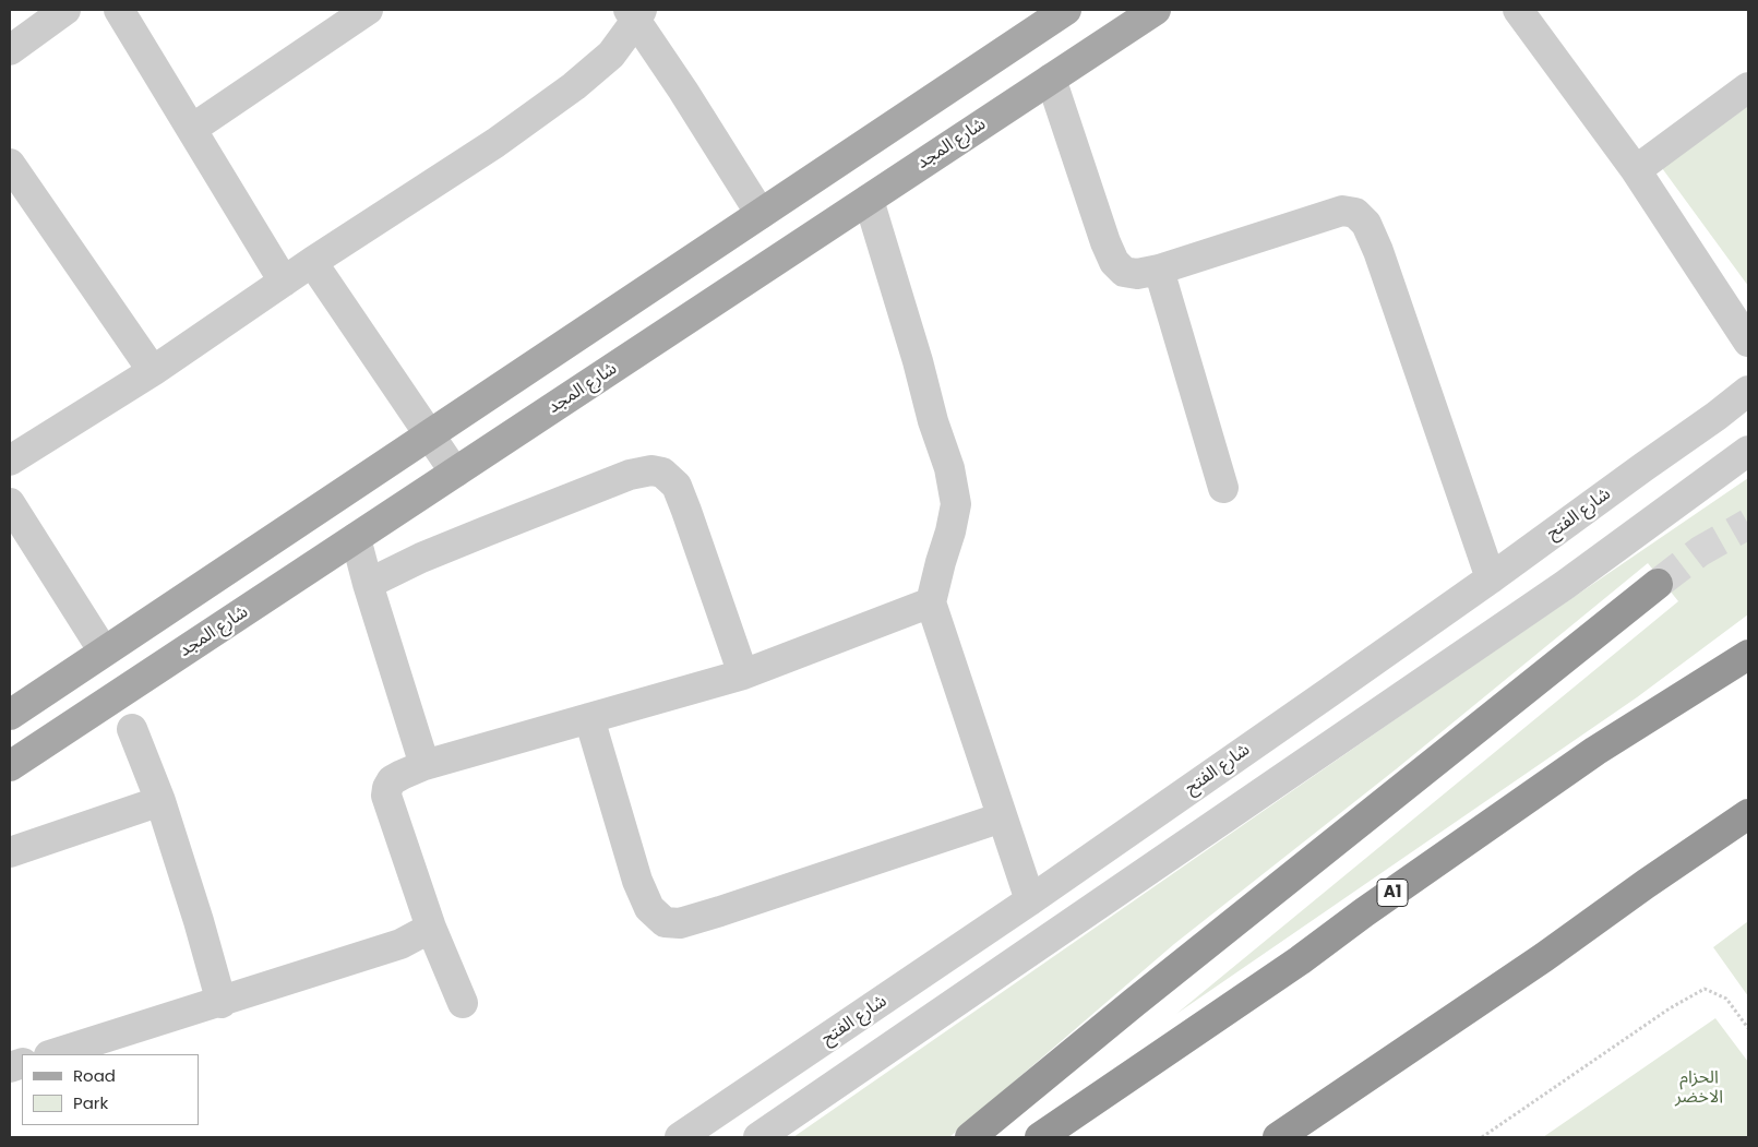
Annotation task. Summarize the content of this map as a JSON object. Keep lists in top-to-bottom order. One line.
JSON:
{"streets":{"highway":["A1"],"main road":["شارع المجد"],"street":["شارع الفتح"]},"parks":["الحزام الاخضر"],"legend":["Road","Park"]}
